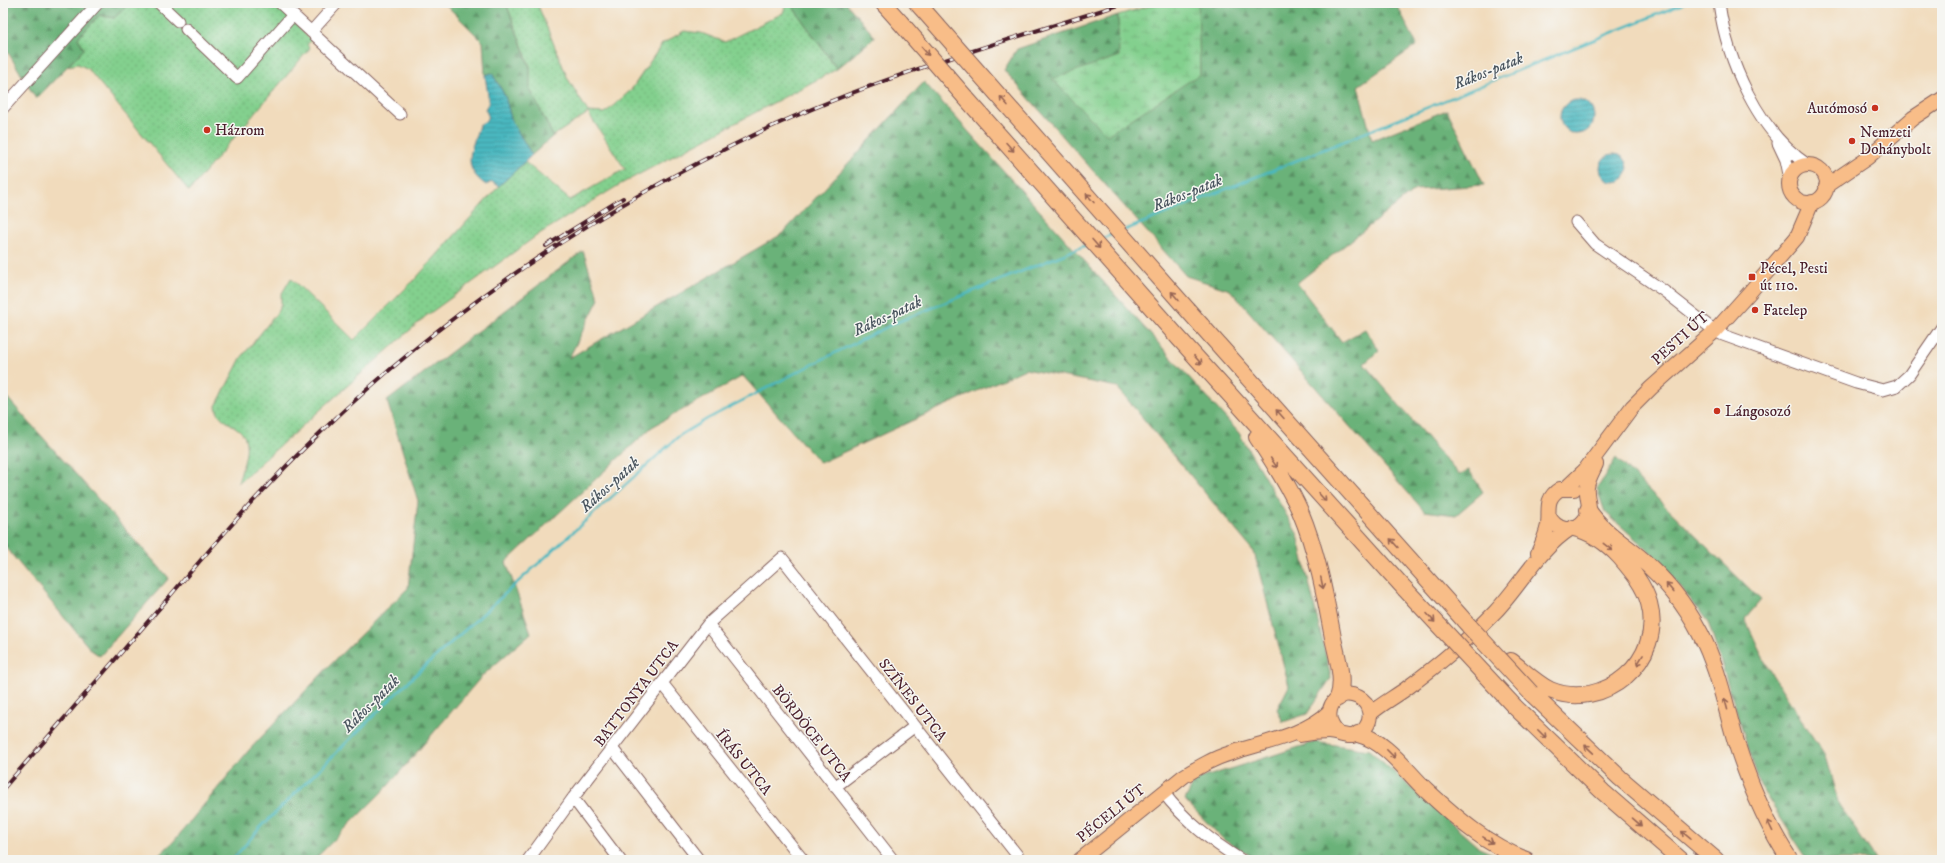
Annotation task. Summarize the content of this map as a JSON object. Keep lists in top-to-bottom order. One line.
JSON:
{"streets":{"main road":["PESTI ÚT","PÉCELI ÚT"],"street":["BATTONYA UTCA","SZÍNES UTCA","BÖRDÖCE UTCA","ÍRÁS UTCA"]},"crossings":[["BATTONYA UTCA","SZÍNES UTCA"],["BATTONYA UTCA","BÖRDÖCE UTCA"],["BATTONYA UTCA","ÍRÁS UTCA"]],"water":["Rákos-patak"],"places":{"other":["Autómosó","Házrom","Nemzeti Dohánybolt","Fatelep","Lángosozó"],"transit":["Pécel, Pesti út 110."]}}
